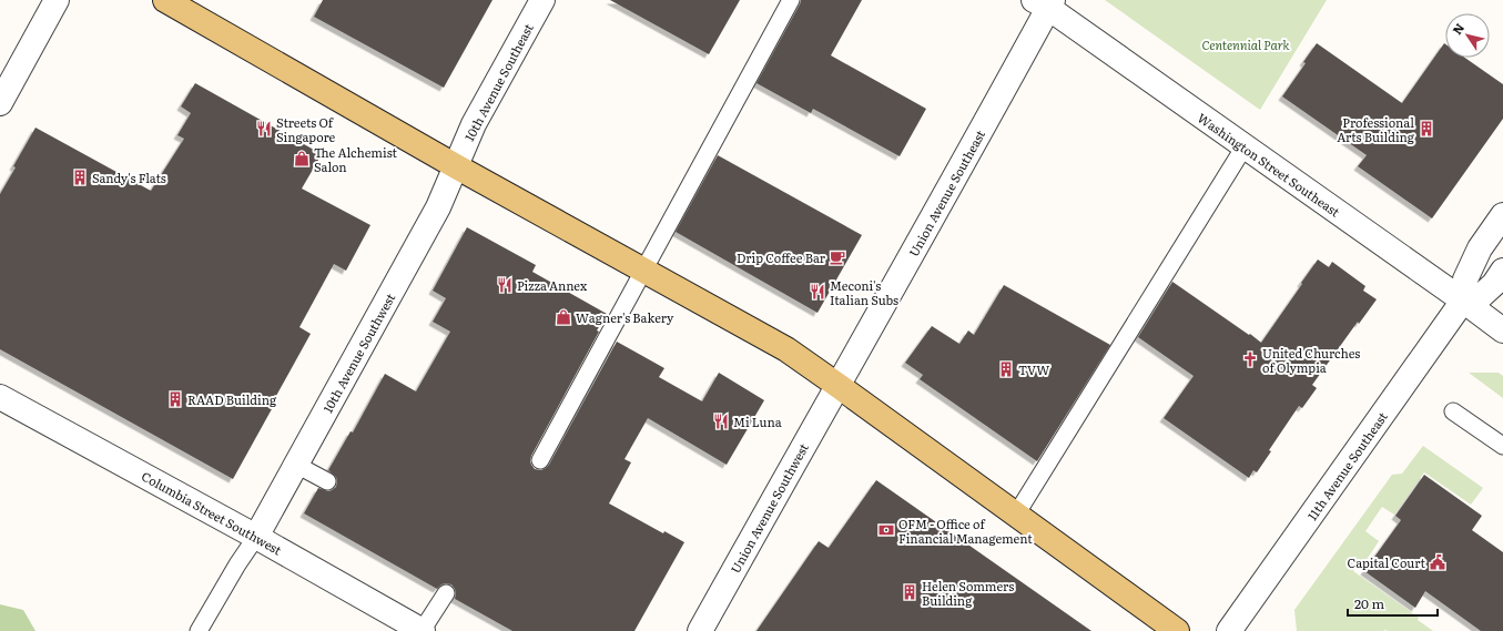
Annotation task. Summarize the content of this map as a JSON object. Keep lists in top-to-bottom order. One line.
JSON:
{"streets":{"street":["10th Avenue Southeast","Washington Street Southeast","Union Avenue Southeast","10th Avenue Southwest","11th Avenue Southeast","Union Avenue Southwest","Columbia Street Southwest"]},"crossings":[["10th Avenue Southeast","10th Avenue Southwest"],["Washington Street Southeast","Union Avenue Southeast"],["Washington Street Southeast","11th Avenue Southeast"],["Union Avenue Southeast","Union Avenue Southwest"],["10th Avenue Southwest","Columbia Street Southwest"]],"parks":["Centennial Park"],"places":{"restaurant":["Streets Of Singapore","Pizza Annex","Meconi's Italian Subs","Mi Luna"],"building":["Professional Arts Building","Sandy's Flats","TVW","RAAD Building","Helen Sommers Building"],"shop":["The Alchemist Salon","Wagner's Bakery"],"cafe":["Drip Coffee Bar"],"church":["United Churches of Olympia"],"bank":["OFM - Office of Financial Management"],"public building":["Capital Court"]},"scale_bar":"20 m","north":"top left"}
